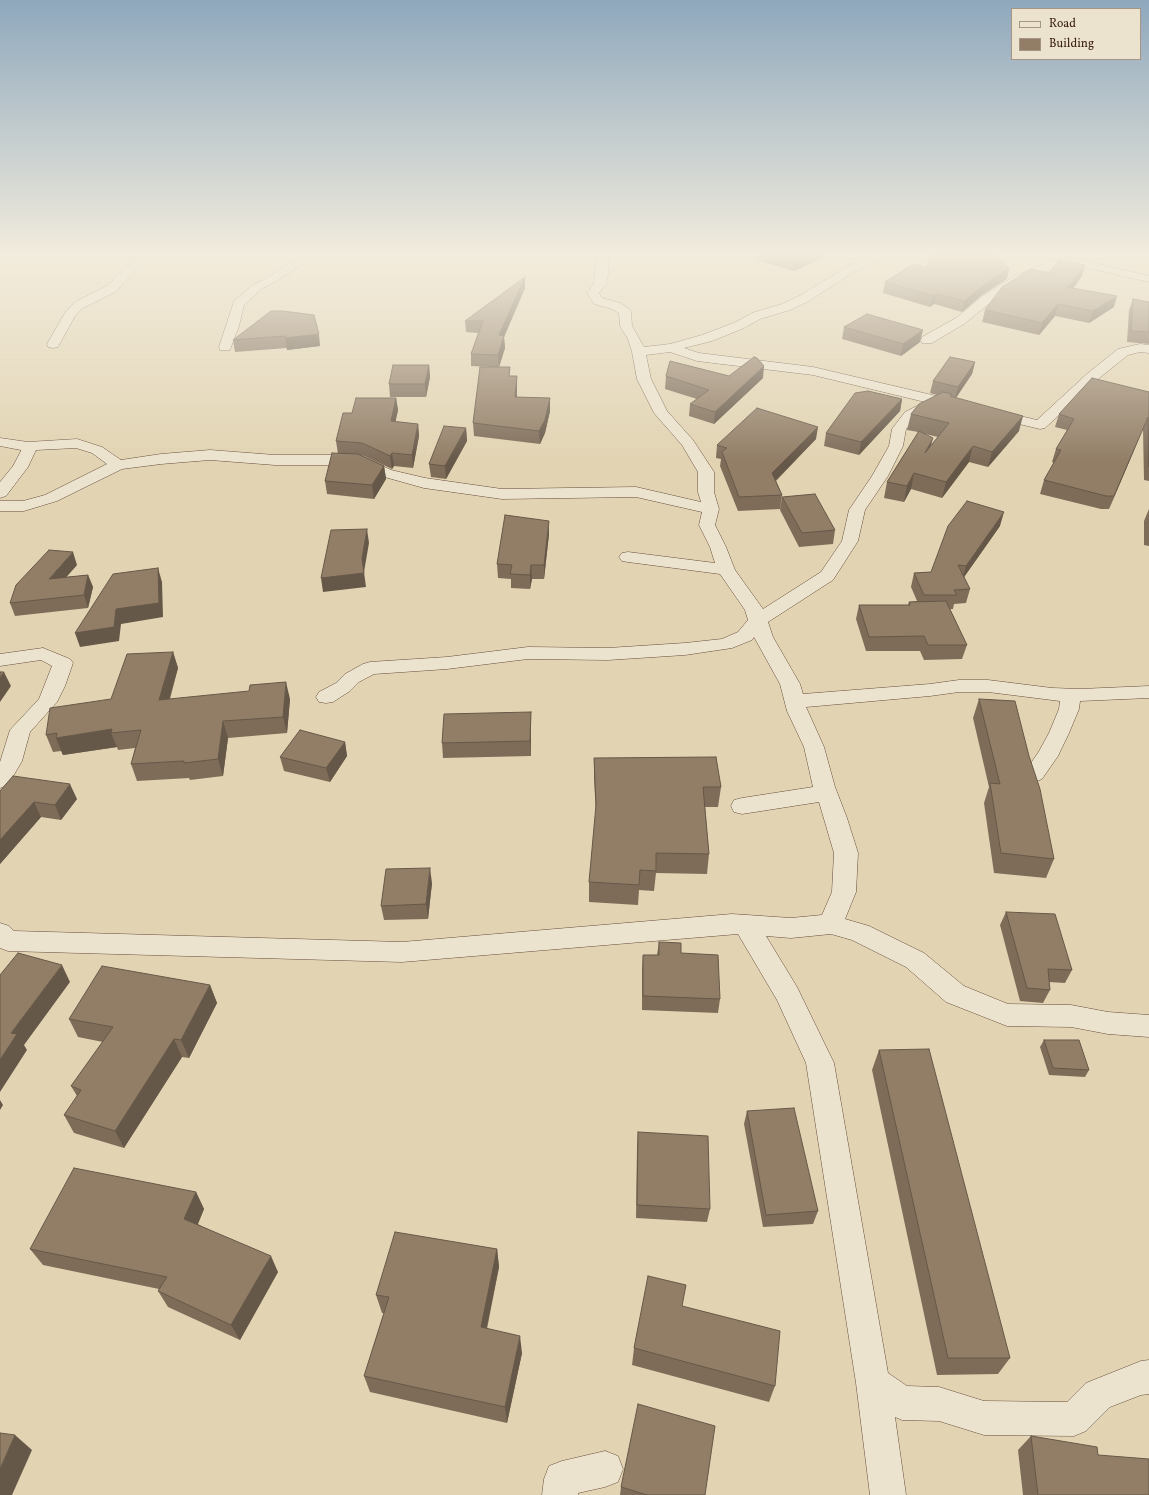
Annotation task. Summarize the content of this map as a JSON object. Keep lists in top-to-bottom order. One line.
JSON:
{"legend":["Road","Building"]}
